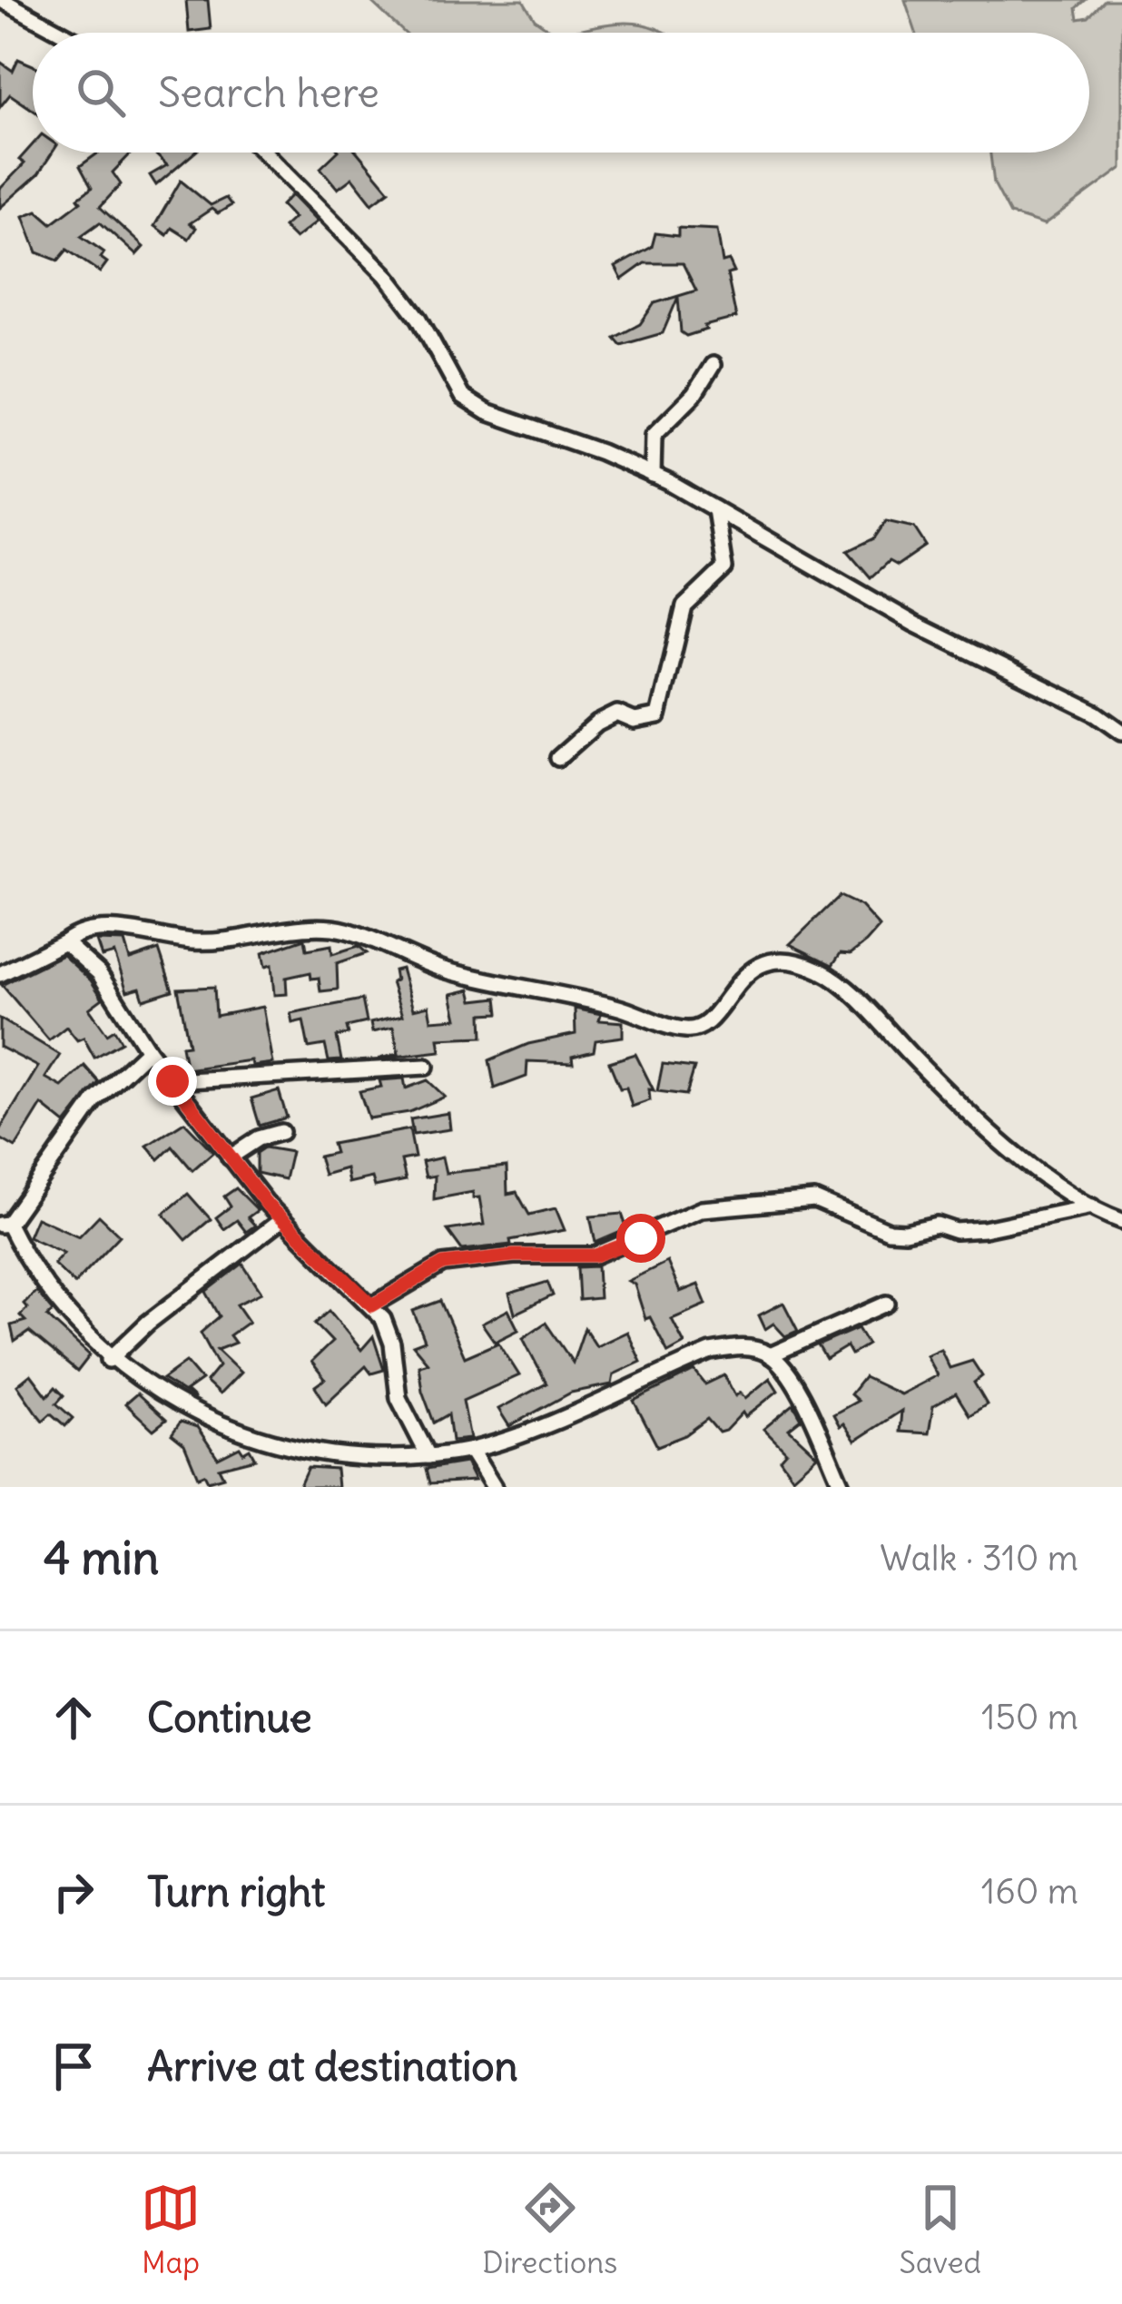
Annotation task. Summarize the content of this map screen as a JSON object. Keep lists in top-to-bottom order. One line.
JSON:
{"page":{"search":"Search here","heading":["4 min","Walk · 310 m"],"list":[["Continue","150 m"],["Turn right","160 m"],"Arrive at destination"],"nav":["Map","Directions","Saved"]}}
